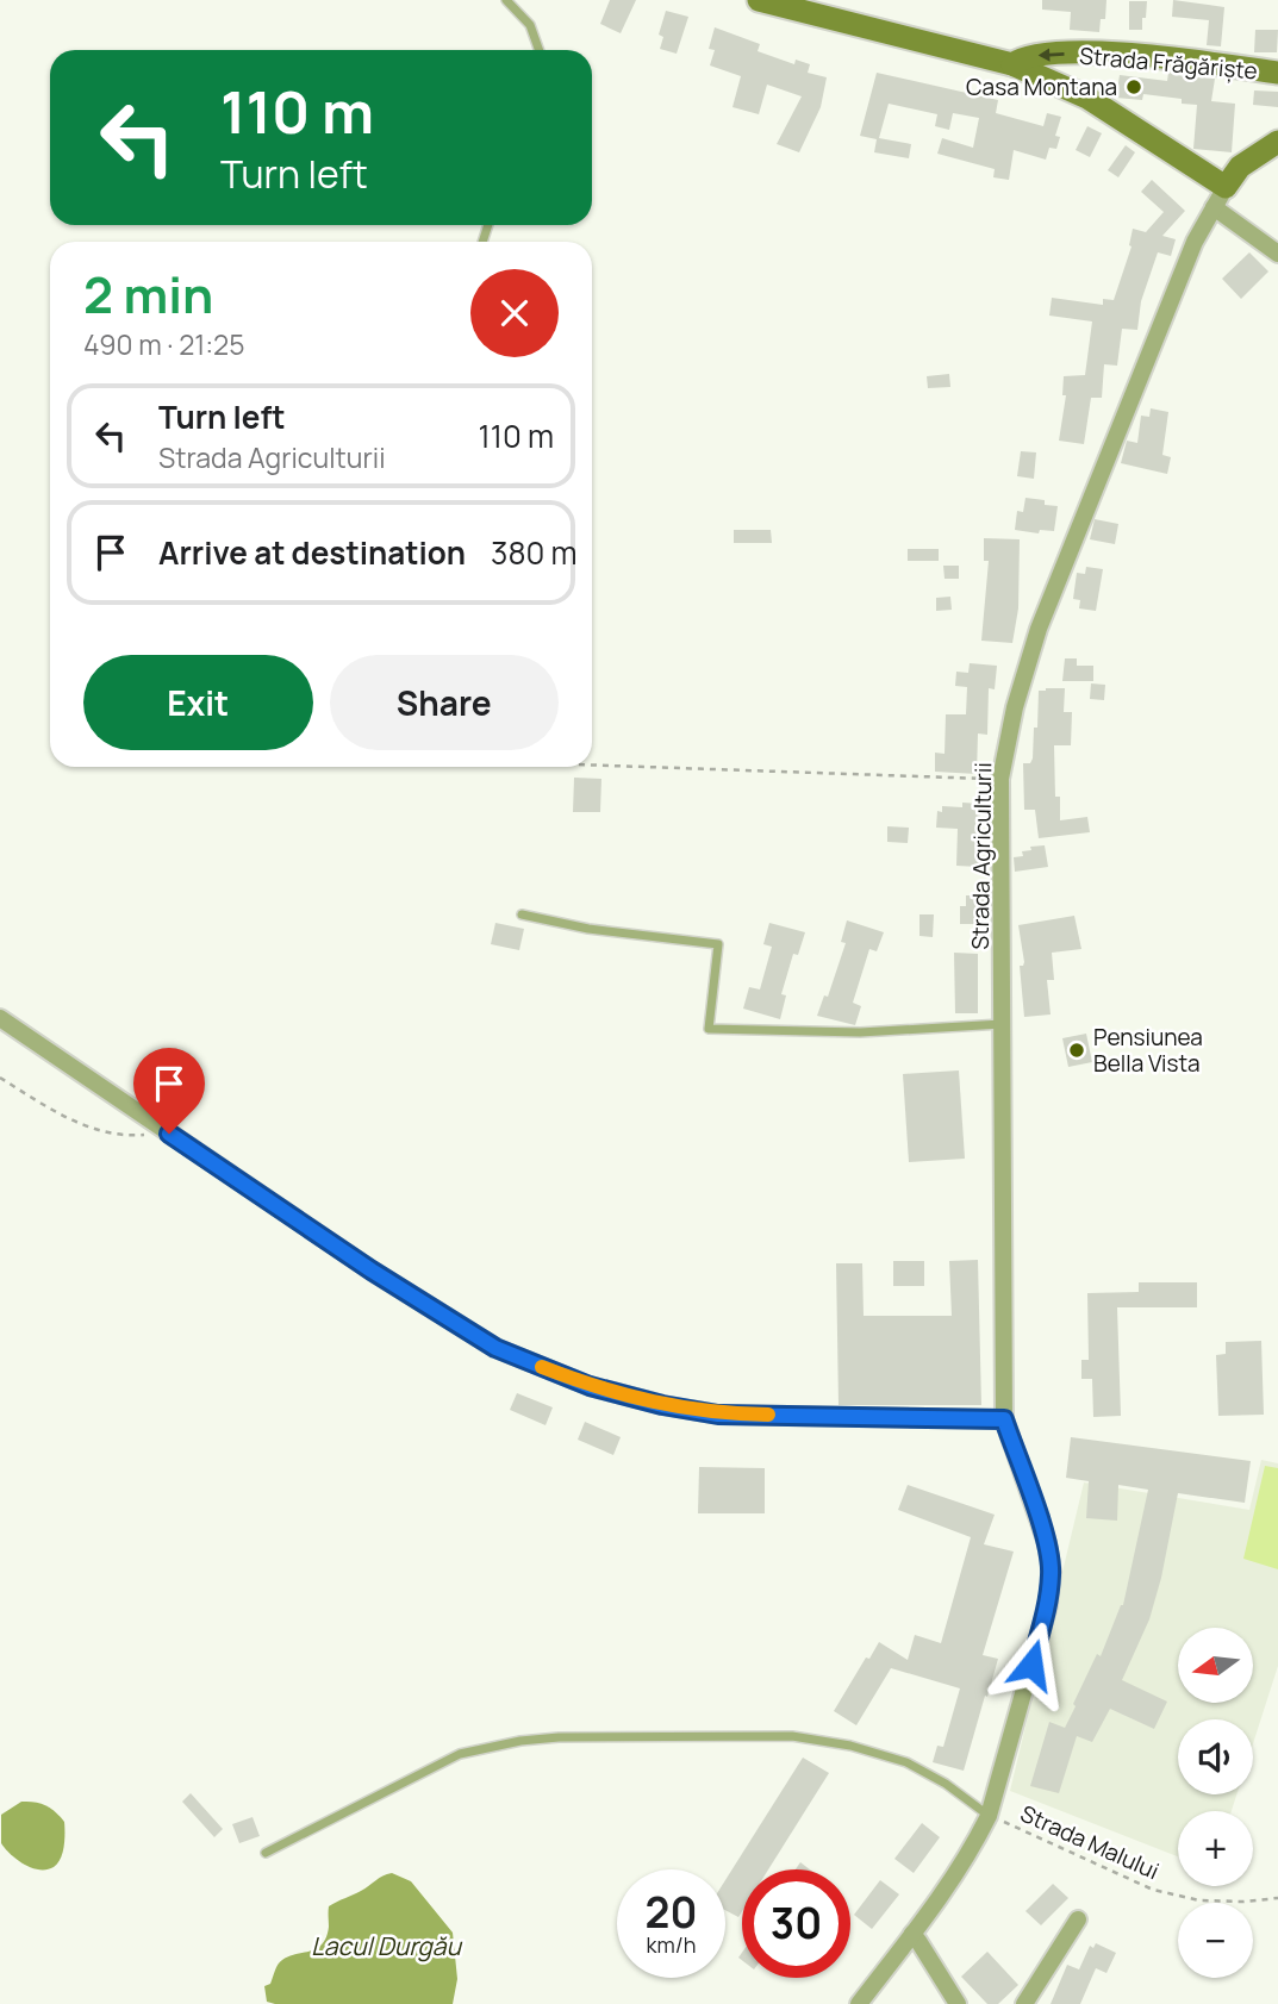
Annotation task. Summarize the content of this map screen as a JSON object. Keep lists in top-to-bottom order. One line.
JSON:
{"streets":{"street":["Strada Frăgăriște","Strada Agriculturii"],"path":["Strada Malului"]},"crossings":[["Strada Frăgăriște","Strada Agriculturii"],["Strada Agriculturii","Strada Malului"]],"water":["Lacul Durgău"],"places":["Casa Montana","Pensiunea Bella Vista"],"north":"left","page":{"turn":["110 m","Turn left"],"heading":["2 min","490 m · 21:25"],"list":[{"name":"Turn left","note":"Strada Agriculturii","value":"110 m"},{"name":"Arrive at destination","value":"380 m"}],"buttons":["Exit","Share"],"map_buttons":["+","−"],"speed":"20 km/h","limit":"30"}}
